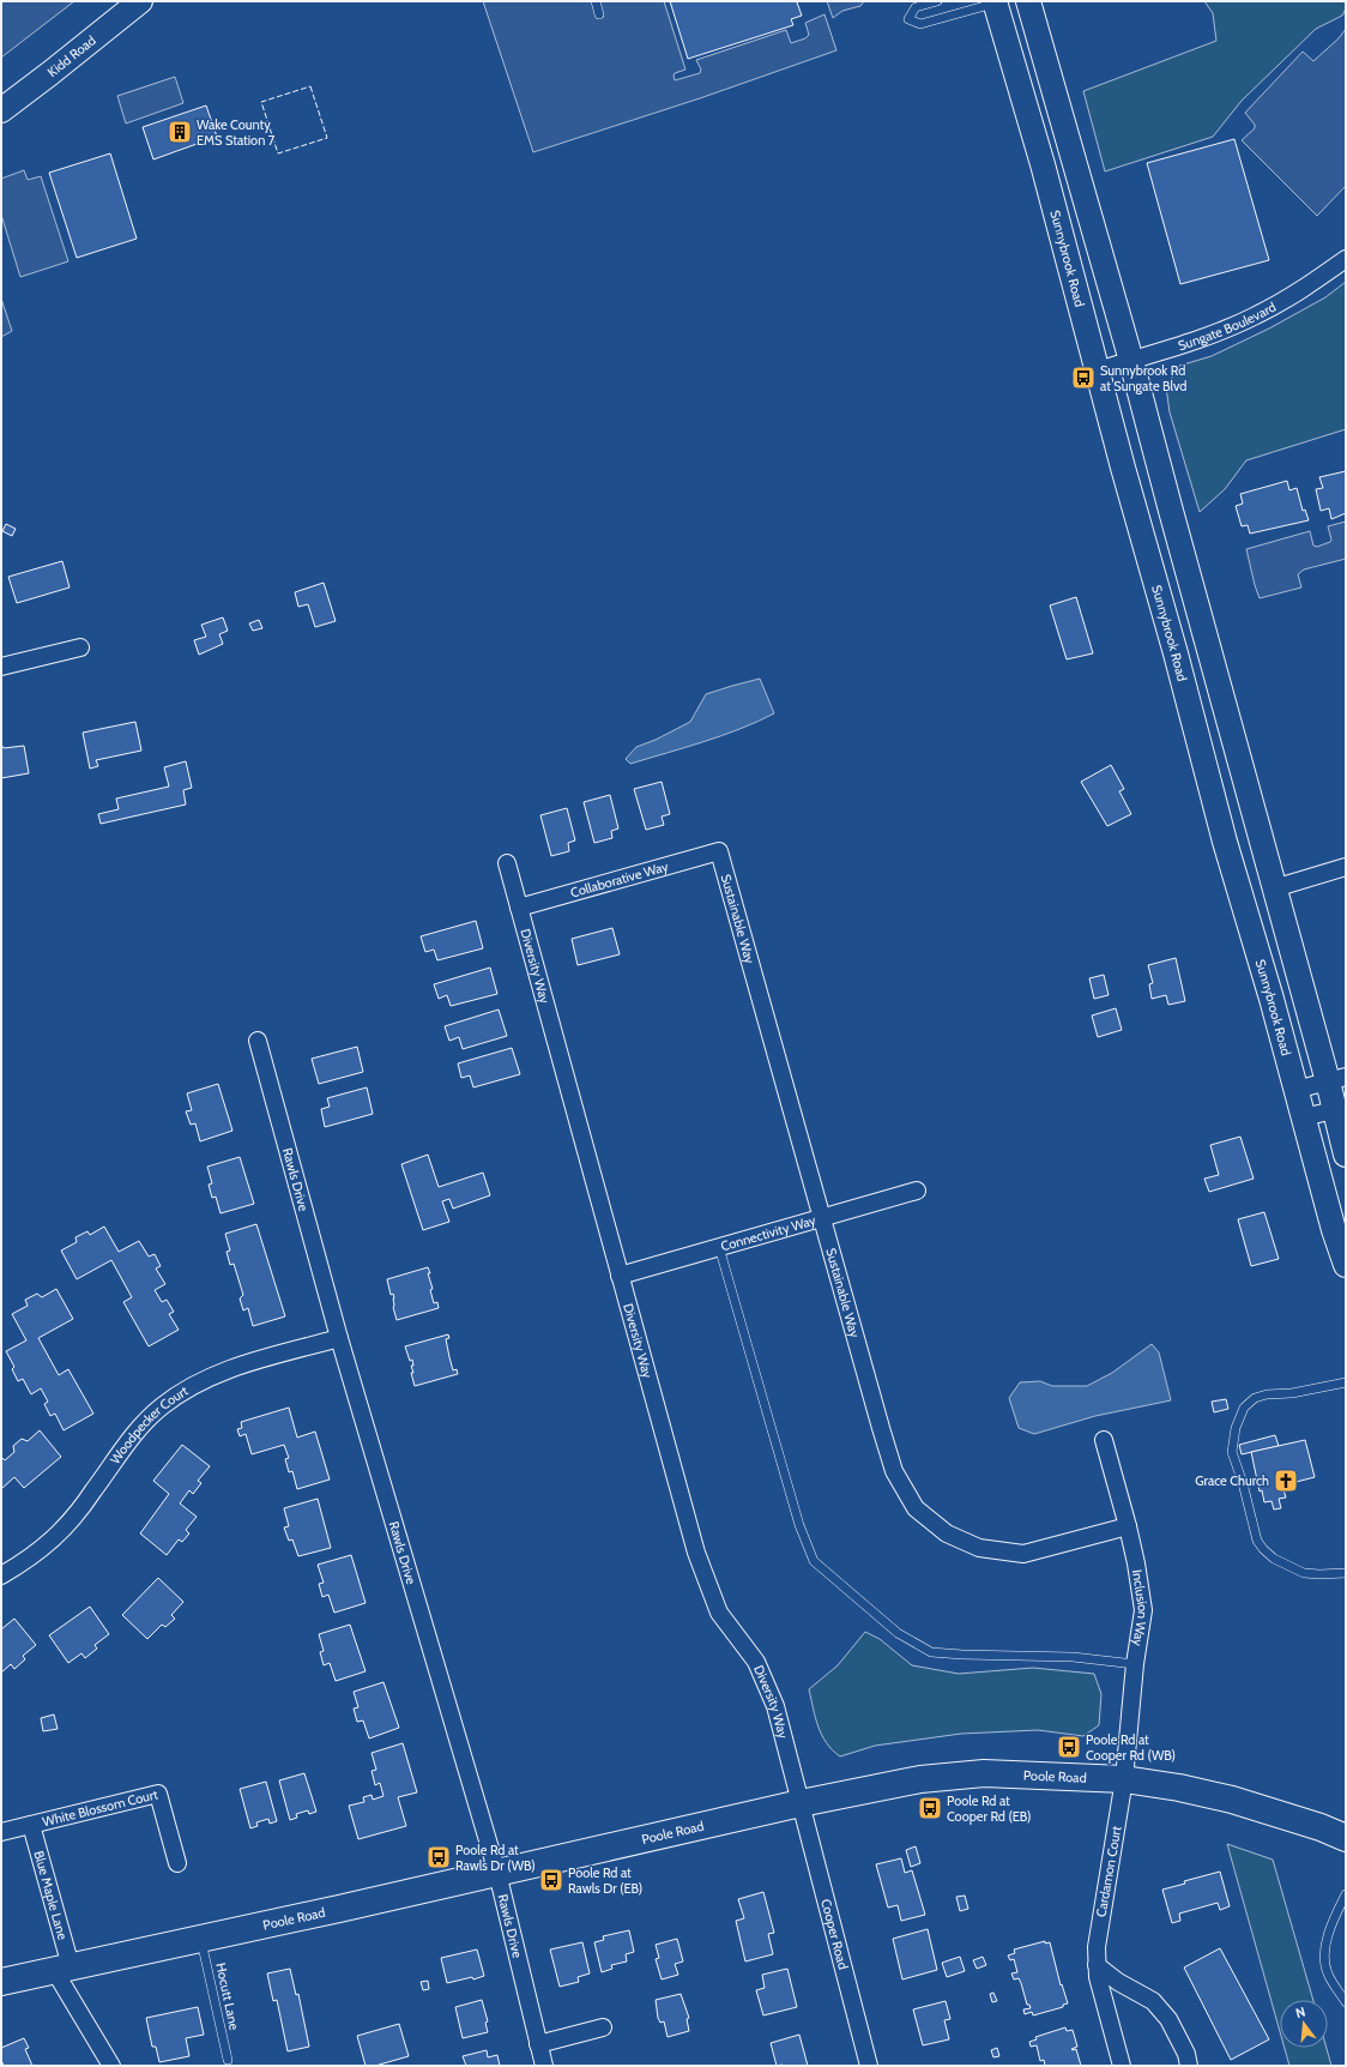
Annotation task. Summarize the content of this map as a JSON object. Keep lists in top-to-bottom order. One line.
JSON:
{"streets":{"main road":["Kidd Road","Sunnybrook Road","Poole Road"],"street":["Sungate Boulevard","Collaborative Way","Sustainable Way","Diversity Way","Rawls Drive","Connectivity Way","Woodpecker Court","Inclusion Way","White Blossom Court","Cardamon Court","Blue Maple Lane","Cooper Road"],"lane":["Hocutt Lane"]},"crossings":[["Sunnybrook Road","Sungate Boulevard"],["Collaborative Way","Sustainable Way"],["Collaborative Way","Diversity Way"],["Sustainable Way","Connectivity Way"],["Sustainable Way","Inclusion Way"],["Diversity Way","Connectivity Way"],["Diversity Way","Poole Road"],["Diversity Way","Cooper Road"],["Rawls Drive","Woodpecker Court"],["Rawls Drive","Poole Road"],["Inclusion Way","Poole Road"],["Inclusion Way","Cardamon Court"],["Poole Road","Cardamon Court"],["Poole Road","Blue Maple Lane"],["Poole Road","Cooper Road"],["Poole Road","Hocutt Lane"],["White Blossom Court","Blue Maple Lane"]],"places":{"building":["Wake County EMS Station 7"],"bus stop":["Sunnybrook Rd at Sungate Blvd","Poole Rd at Cooper Rd (WB)","Poole Rd at Cooper Rd (EB)","Poole Rd at Rawls Dr (WB)","Poole Rd at Rawls Dr (EB)"],"church":["Grace Church"]},"north":"top"}
